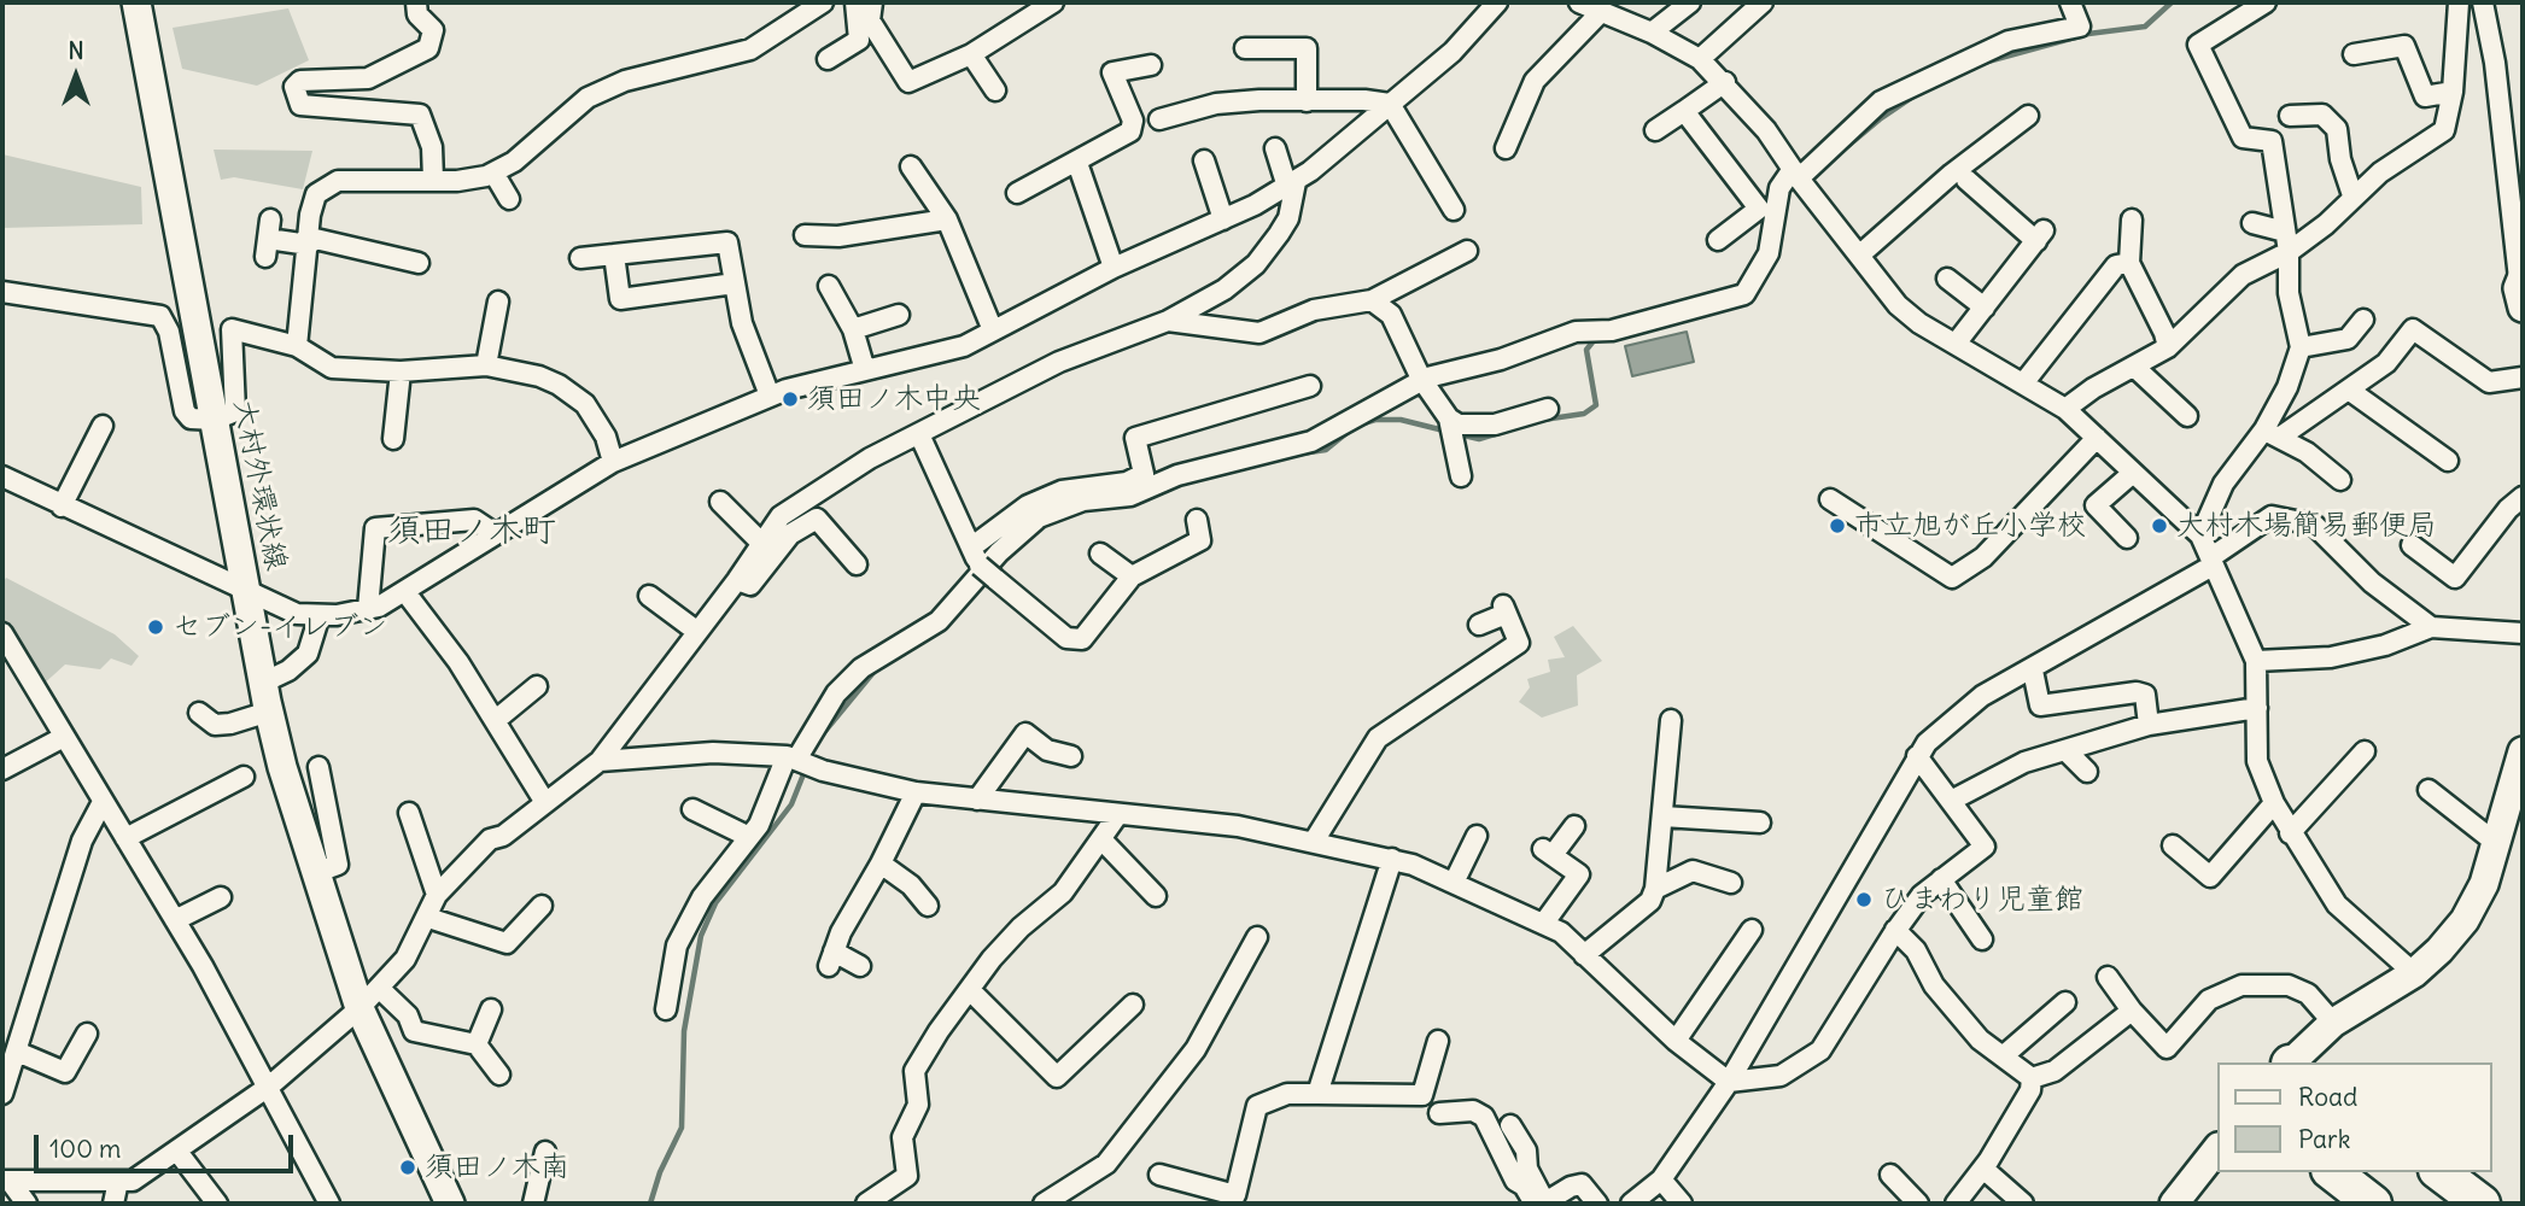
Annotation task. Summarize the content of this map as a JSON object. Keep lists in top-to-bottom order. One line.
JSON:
{"streets":{"main road":["大村外環状線"]},"districts":["須田ノ木町"],"places":["須田ノ木中央","市立旭が丘小学校","大村木場簡易郵便局","セブン-イレブン","ひまわり児童館","須田ノ木南"],"legend":["Road","Park"],"scale_bar":"100 m","north":"top"}
